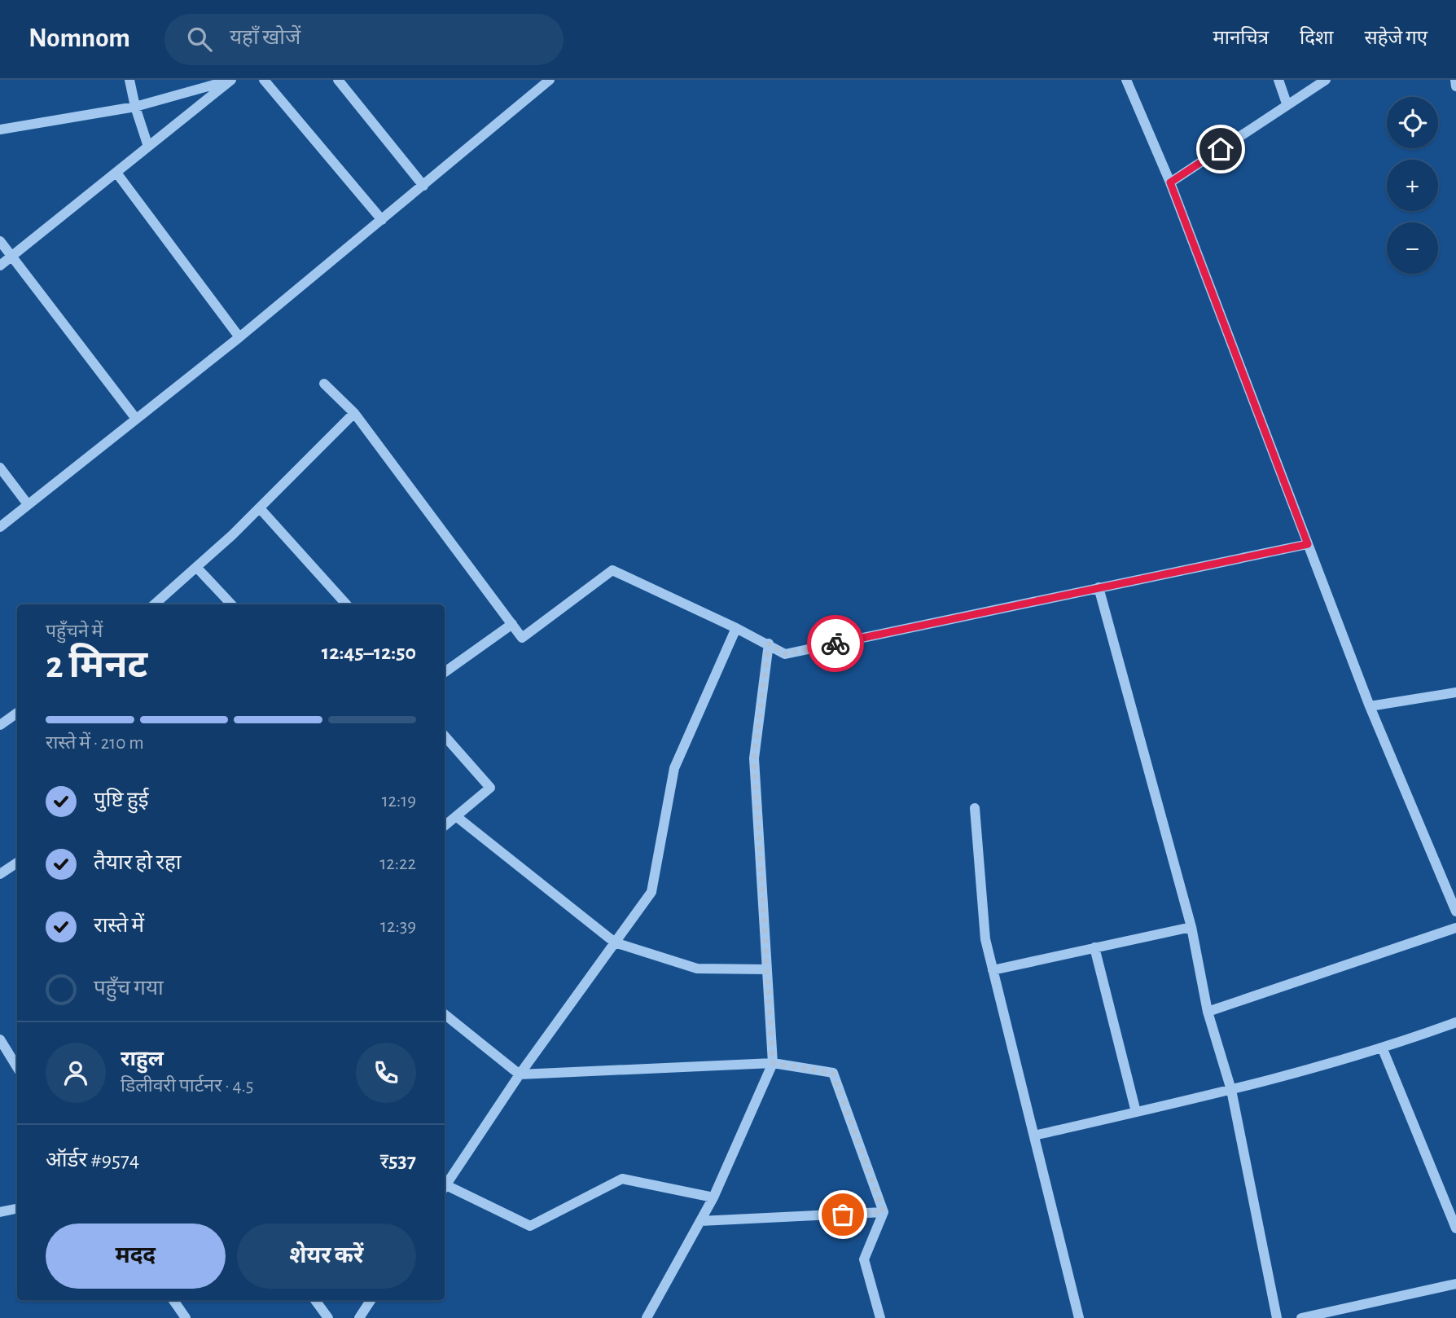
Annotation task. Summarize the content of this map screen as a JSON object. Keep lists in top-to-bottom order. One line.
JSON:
{"page":{"header":"Nomnom","search":"यहाँ खोजें","nav":["मानचित्र","दिशा","सहेजे गए"],"map_buttons":["+","−"],"heading":["2 मिनट","पहुँचने में","12:45–12:50"],"panel":["राहुल","डिलीवरी पार्टनर · 4.5","ऑर्डर #9574","₹537"],"bar":"रास्ते में · 210 m","list":[["पुष्टि हुई","12:19"],["तैयार हो रहा","12:22"],["रास्ते में","12:39"],"पहुँच गया"],"buttons":["मदद","शेयर करें"]}}
